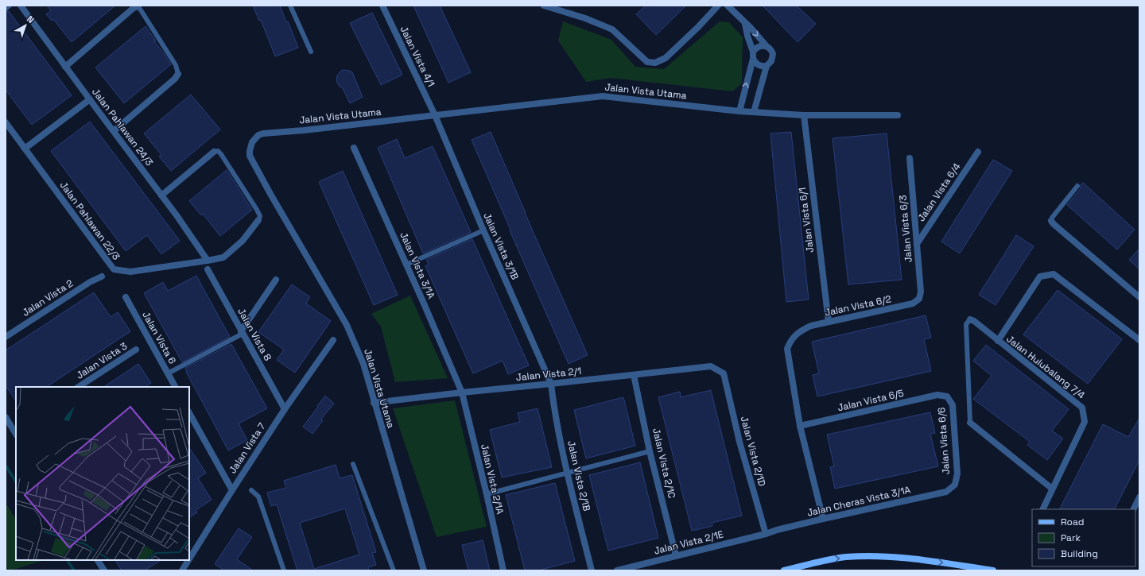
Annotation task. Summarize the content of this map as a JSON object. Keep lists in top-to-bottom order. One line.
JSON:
{"streets":{"street":["Jalan Vista 4/1","Jalan Vista Utama","Jalan Pahlawan 24/3","Jalan Vista 6/4","Jalan Vista 6/1","Jalan Pahlawan 22/3","Jalan Vista 6/3","Jalan Vista 3/1B","Jalan Vista 3/1A","Jalan Vista 2","Jalan Vista 6/2","Jalan Vista 8","Jalan Vista 6","Jalan Vista 3","Jalan Hulubalang 7/4","Jalan Vista 2/1","Jalan Vista 6/5","Jalan Vista 6/6","Jalan Vista 7","Jalan Vista 2/1D","Jalan Vista 2/1C","Jalan Vista 2/1B","Jalan Vista 2/1A","Jalan Cheras Vista 3/1A","Jalan Vista 2/1E"]},"crossings":[["Jalan Vista 4/1","Jalan Vista Utama"],["Jalan Vista 4/1","Jalan Vista 3/1B"],["Jalan Vista Utama","Jalan Vista 6/1"],["Jalan Vista Utama","Jalan Vista 3/1B"],["Jalan Vista Utama","Jalan Vista 2/1"],["Jalan Pahlawan 24/3","Jalan Pahlawan 22/3"],["Jalan Vista 6/4","Jalan Vista 6/3"],["Jalan Vista 6/1","Jalan Vista 6/2"],["Jalan Vista 6/3","Jalan Vista 6/2"],["Jalan Vista 3/1B","Jalan Vista 2/1"],["Jalan Vista 3/1B","Jalan Vista 2/1B"],["Jalan Vista 3/1A","Jalan Vista 2/1"],["Jalan Vista 3/1A","Jalan Vista 2/1A"],["Jalan Vista 6/2","Jalan Vista 6/5"],["Jalan Vista 8","Jalan Vista 7"],["Jalan Vista 2/1","Jalan Vista 2/1D"],["Jalan Vista 2/1","Jalan Vista 2/1C"],["Jalan Vista 2/1","Jalan Vista 2/1B"],["Jalan Vista 2/1","Jalan Vista 2/1A"],["Jalan Vista 6/5","Jalan Vista 6/6"],["Jalan Vista 6/6","Jalan Cheras Vista 3/1A"],["Jalan Vista 2/1D","Jalan Cheras Vista 3/1A"],["Jalan Vista 2/1D","Jalan Vista 2/1E"],["Jalan Vista 2/1C","Jalan Vista 2/1E"],["Jalan Cheras Vista 3/1A","Jalan Vista 2/1E"]],"legend":["Road","Park","Building"],"north":"top right"}
